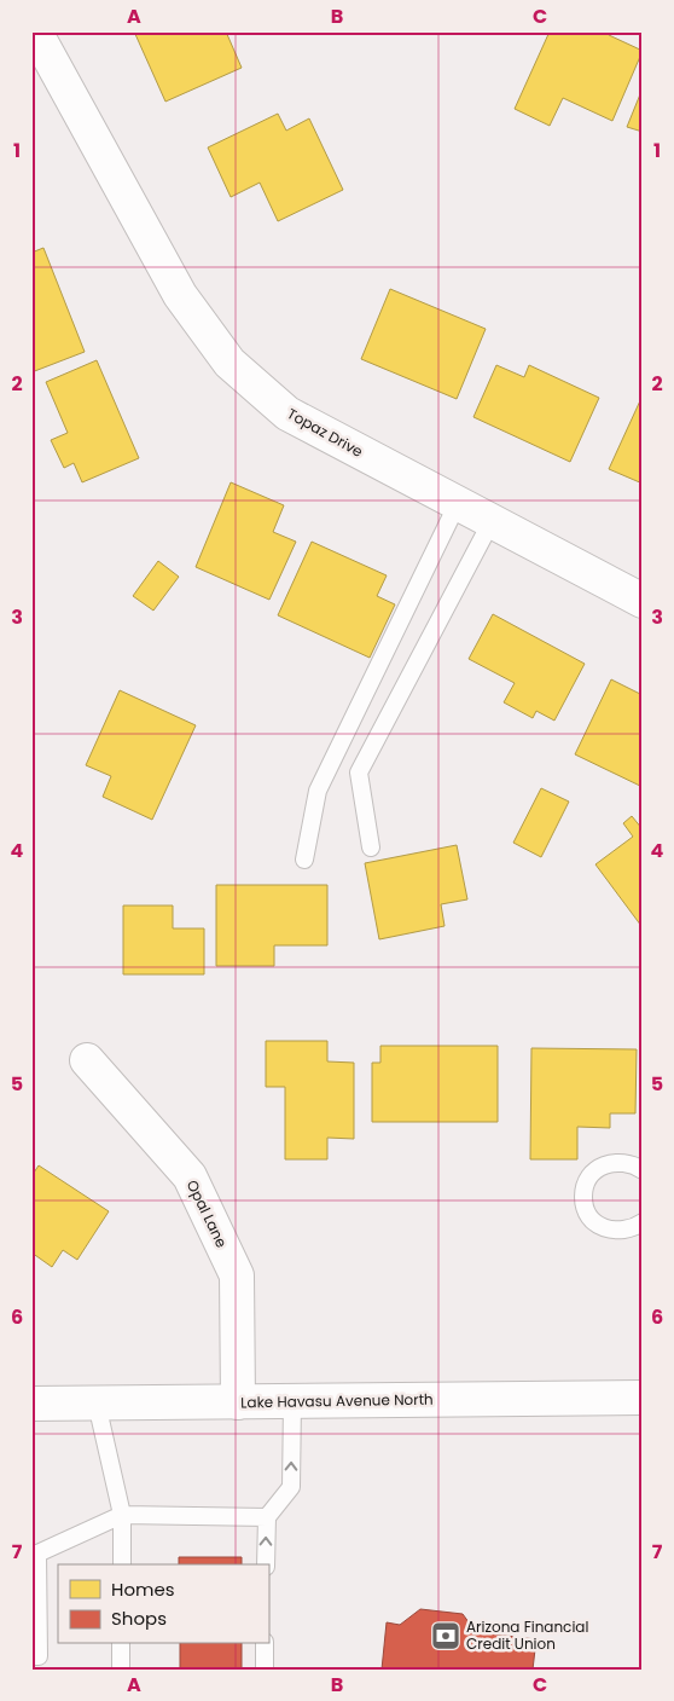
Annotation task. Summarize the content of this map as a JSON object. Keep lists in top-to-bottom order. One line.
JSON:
{"streets":{"street":["Topaz Drive","Opal Lane","Lake Havasu Avenue North"]},"crossings":[["Opal Lane","Lake Havasu Avenue North"]],"places":{"bank":["Arizona Financial Credit Union"]},"legend":["Homes","Shops"],"grid":{"columns":["A","B","C"],"rows":["1","2","3","4","5","6","7"]}}
